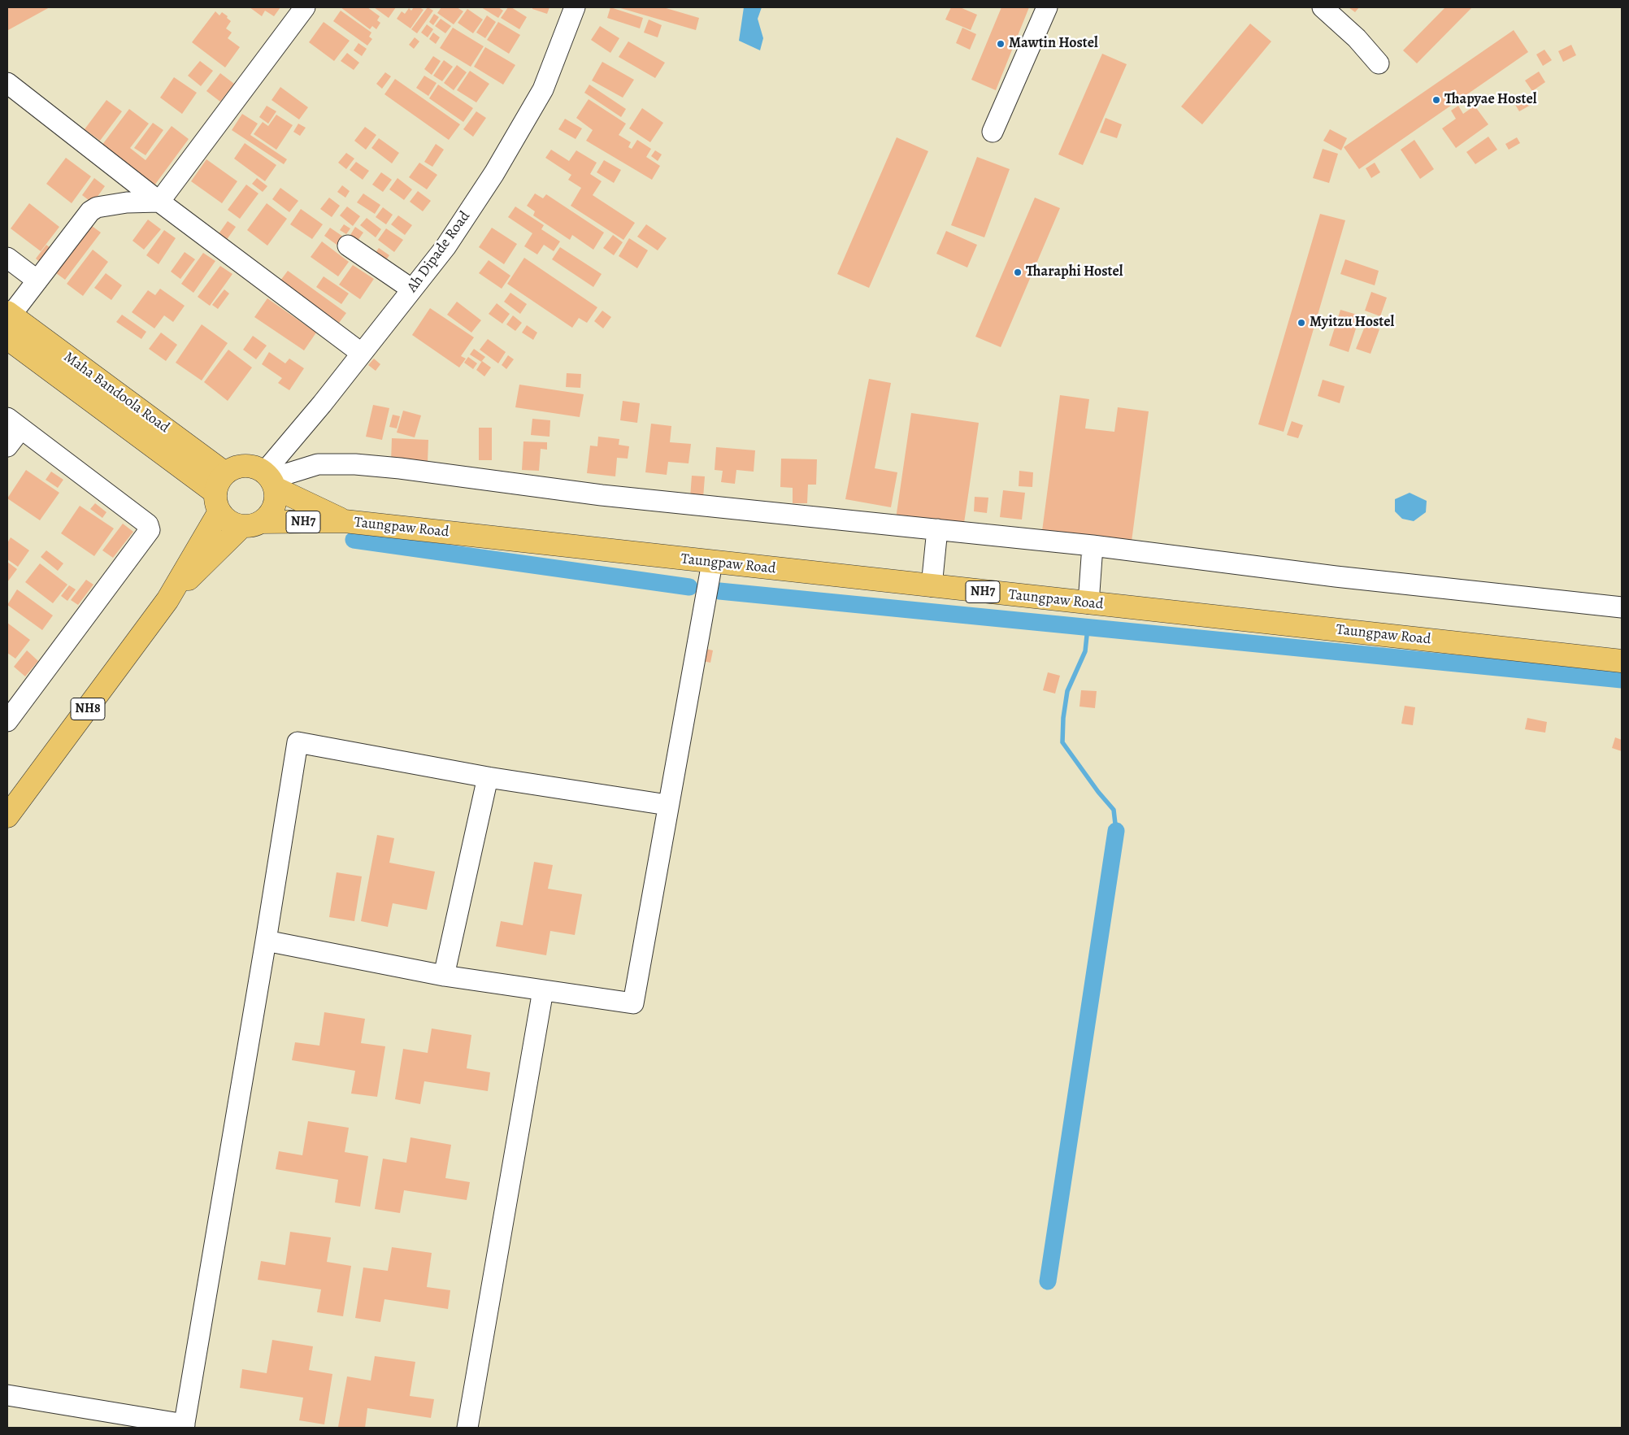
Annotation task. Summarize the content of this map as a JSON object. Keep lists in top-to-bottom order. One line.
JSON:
{"streets":{"main road":["Maha Bandoola Road","NH7","Taungpaw Road","NH8"],"street":["Ah Dipade Road"]},"crossings":[["Ah Dipade Road","Maha Bandoola Road"],["Ah Dipade Road","Taungpaw Road"],["Ah Dipade Road","NH8"],["Maha Bandoola Road","Taungpaw Road"],["Maha Bandoola Road","NH8"],["Taungpaw Road","NH8"]],"places":["Mawtin Hostel","Thapyae Hostel","Tharaphi Hostel","Myitzu Hostel"]}
